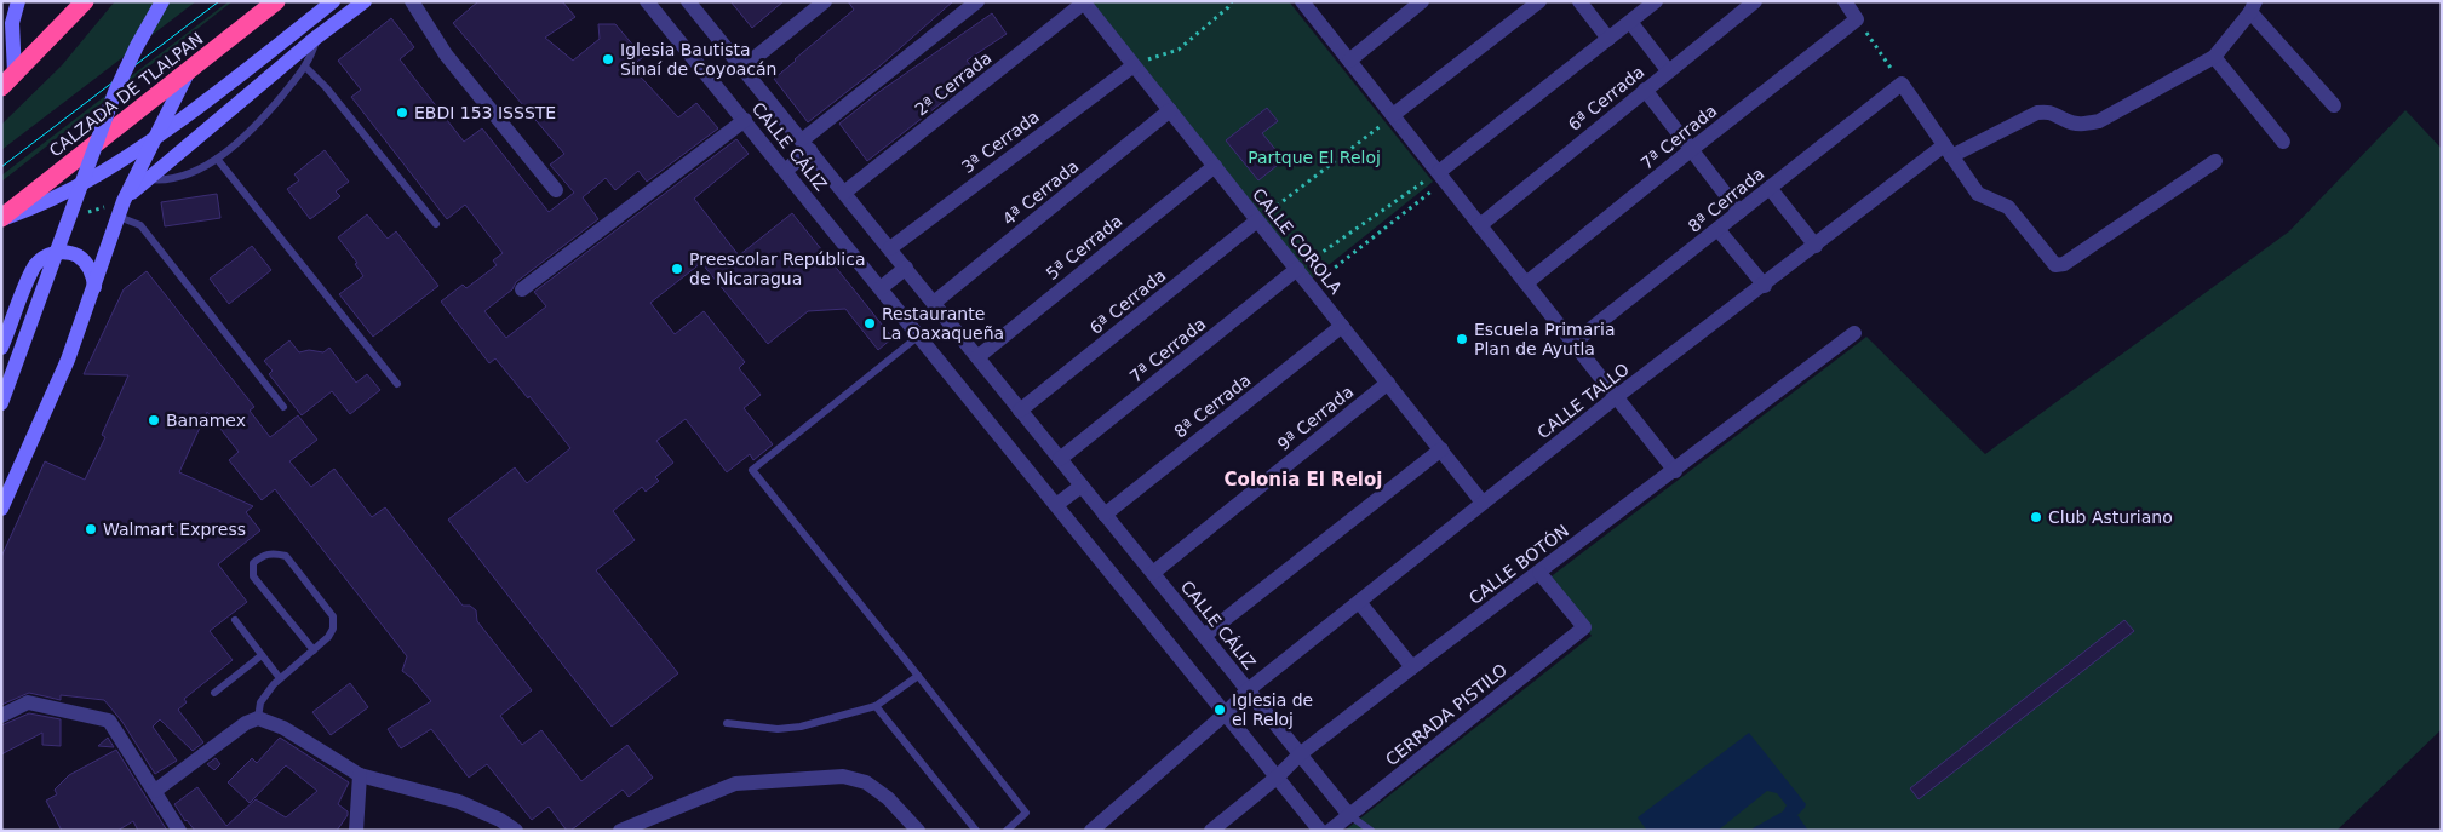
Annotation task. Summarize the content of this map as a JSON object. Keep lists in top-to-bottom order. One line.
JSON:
{"streets":{"highway":["CALZADA DE TLALPAN"],"street":["2ª Cerrada","6ª Cerrada","7ª Cerrada","3ª Cerrada","CALLE CÁLIZ","4ª Cerrada","8ª Cerrada","CALLE COROLA","5ª Cerrada","CALLE TALLO","9ª Cerrada","CALLE BOTÓN","CERRADA PISTILO"]},"crossings":[["2ª Cerrada","CALLE CÁLIZ"],["2ª Cerrada","CALLE COROLA"],["6ª Cerrada","CALLE CÁLIZ"],["6ª Cerrada","CALLE COROLA"],["7ª Cerrada","CALLE CÁLIZ"],["7ª Cerrada","CALLE COROLA"],["3ª Cerrada","CALLE CÁLIZ"],["3ª Cerrada","CALLE COROLA"],["CALLE CÁLIZ","4ª Cerrada"],["CALLE CÁLIZ","8ª Cerrada"],["CALLE CÁLIZ","5ª Cerrada"],["CALLE CÁLIZ","CALLE TALLO"],["CALLE CÁLIZ","9ª Cerrada"],["CALLE CÁLIZ","CALLE BOTÓN"],["CALLE CÁLIZ","CERRADA PISTILO"],["4ª Cerrada","CALLE COROLA"],["8ª Cerrada","CALLE COROLA"],["CALLE COROLA","5ª Cerrada"],["CALLE COROLA","CALLE TALLO"],["CALLE COROLA","9ª Cerrada"],["CALLE BOTÓN","CERRADA PISTILO"]],"districts":["Colonia El Reloj"],"parks":["Partque El Reloj"],"places":["Iglesia Bautista Sinaí de Coyoacán","EBDI 153 ISSSTE","Preescolar República de Nicaragua","Restaurante La Oaxaqueña","Escuela Primaria Plan de Ayutla","Banamex","Club Asturiano","Walmart Express","Iglesia de el Reloj"]}
